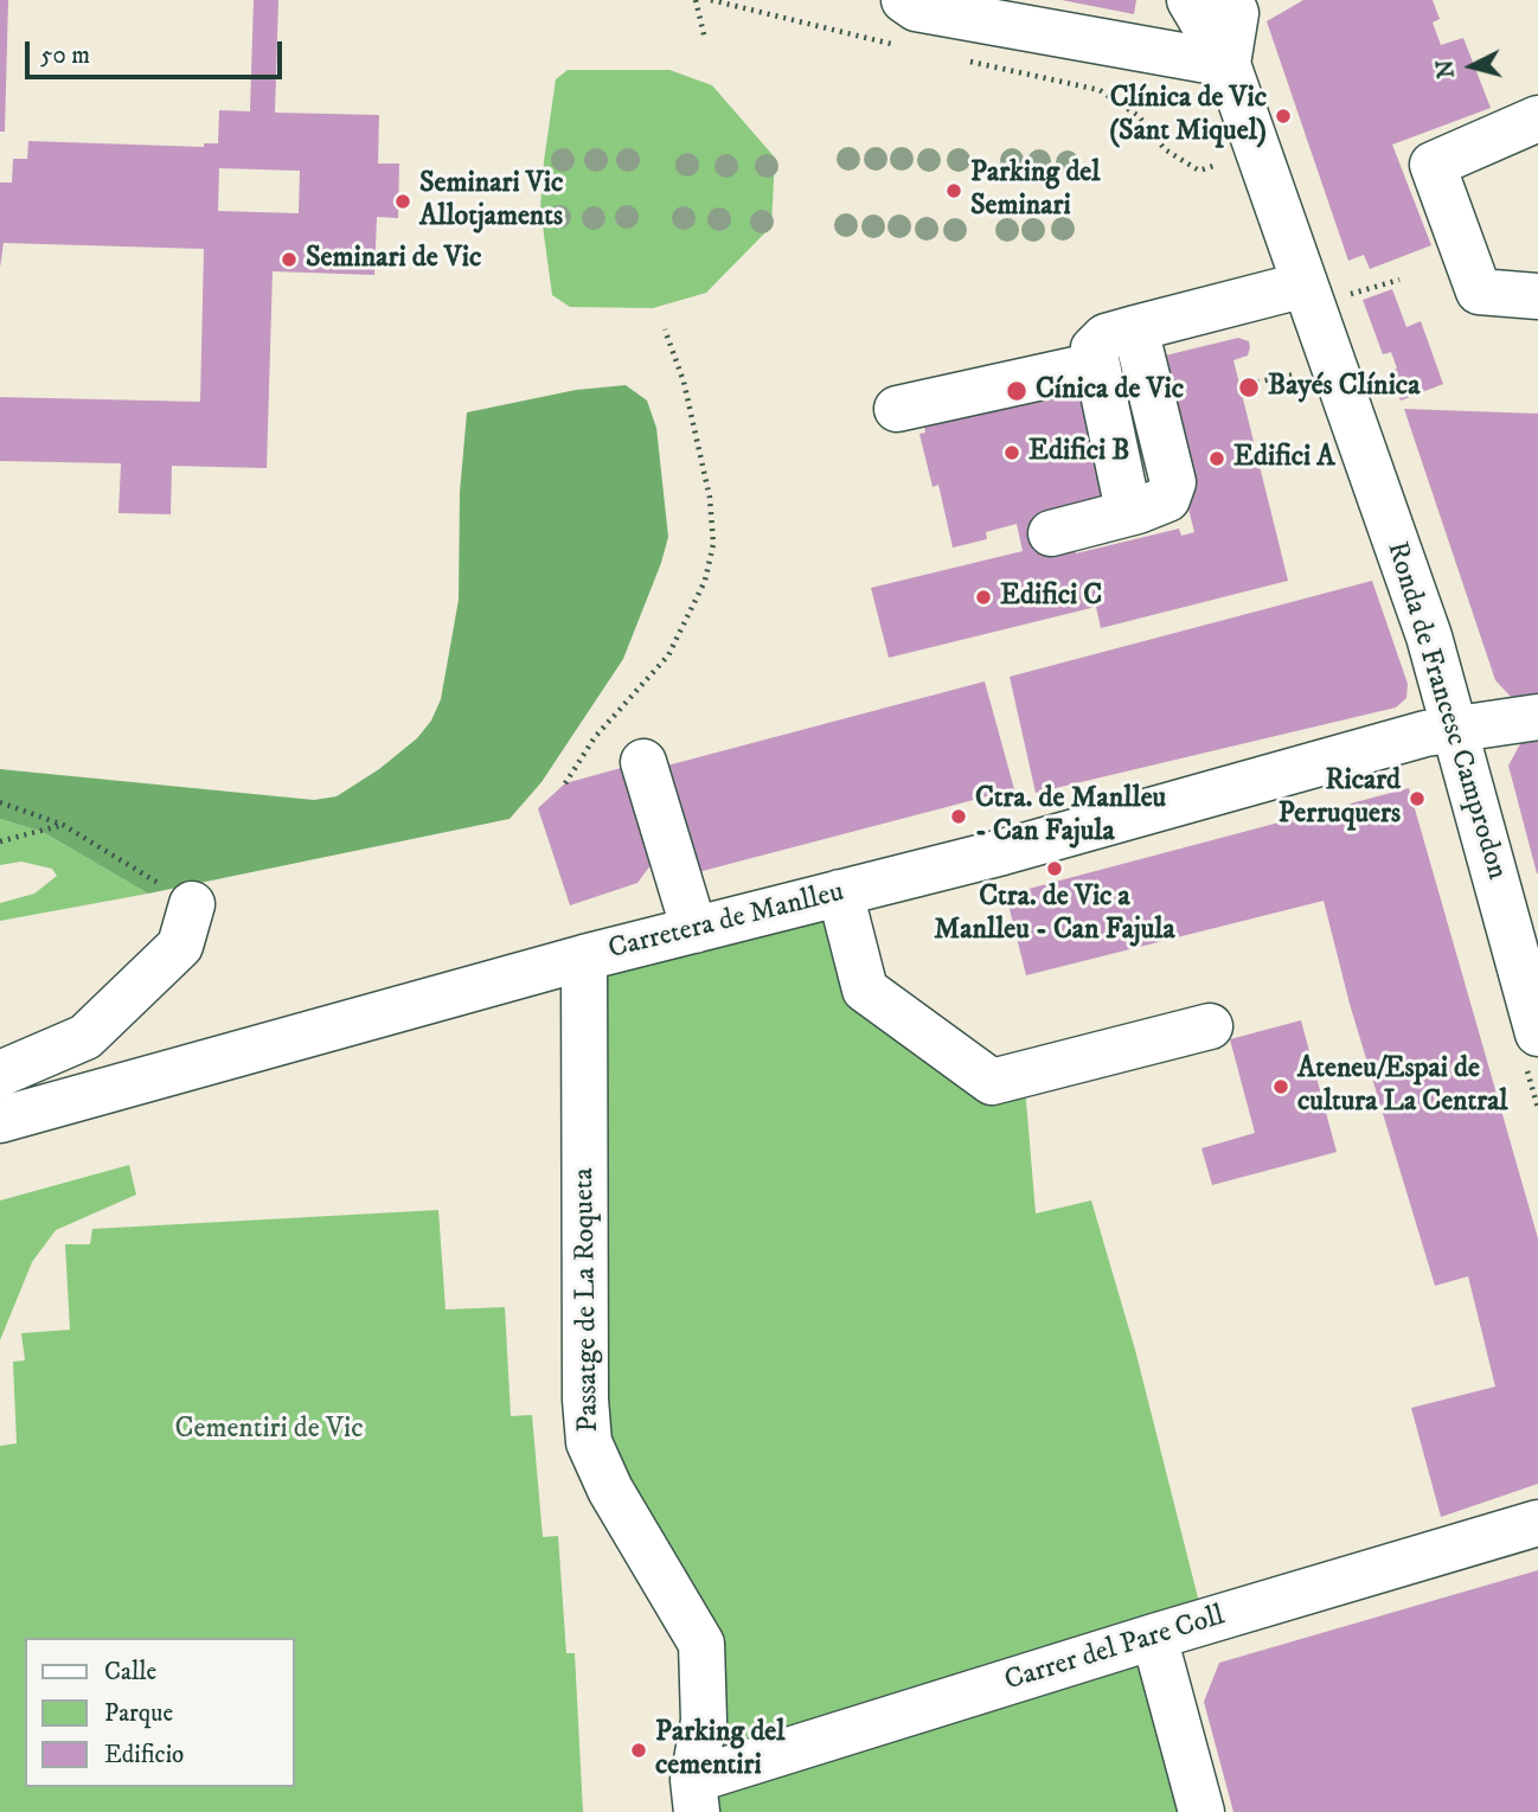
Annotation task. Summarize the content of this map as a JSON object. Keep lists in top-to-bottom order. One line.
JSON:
{"streets":{"street":["Ronda de Francesc Camprodon","Carretera de Manlleu","Passatge de La Roqueta","Carrer del Pare Coll"]},"crossings":[["Ronda de Francesc Camprodon","Carretera de Manlleu"],["Carretera de Manlleu","Passatge de La Roqueta"],["Passatge de La Roqueta","Carrer del Pare Coll"]],"parks":["Cementiri de Vic"],"places":["Clínica de Vic (Sant Miquel)","Parking del Seminari","Seminari Vic Allotjaments","Seminari de Vic","Bayés Clínica","Cínica de Vic","Edifici B","Edifici A","Edifici C","Ricard Perruquers","Ctra. de Manlleu - Can Fajula","Ctra. de Vic a Manlleu - Can Fajula","Ateneu/Espai de cultura La Central","Parking del cementiri"],"legend":["Calle","Parque","Edificio"],"scale_bar":"50 m","north":"left"}
